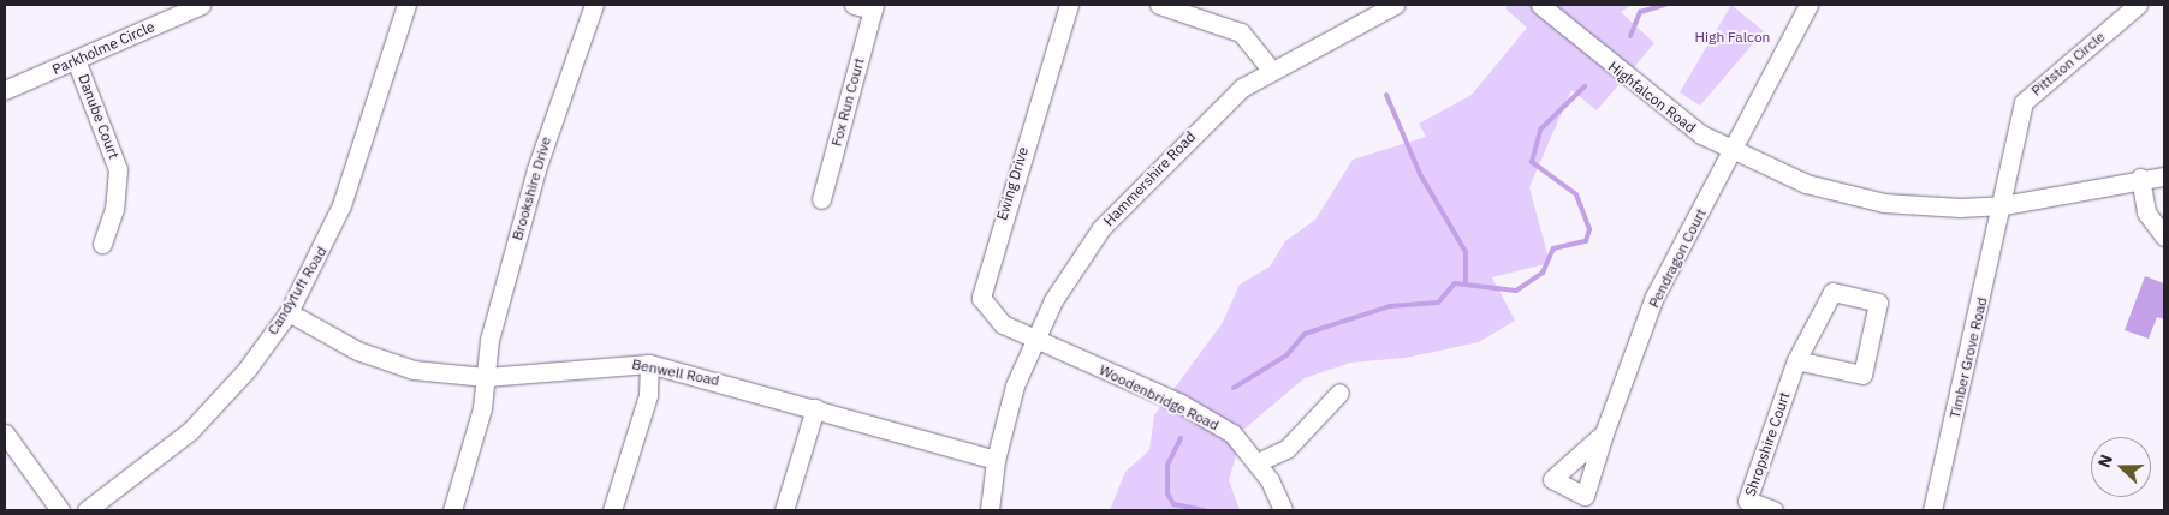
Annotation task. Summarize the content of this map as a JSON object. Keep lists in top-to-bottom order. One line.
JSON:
{"streets":{"street":["Parkholme Circle","Pittston Circle","Highfalcon Road","Fox Run Court","Danube Court","Hammershire Road","Ewing Drive","Brookshire Drive","Pendragon Court","Candytuft Road","Timber Grove Road","Benwell Road","Woodenbridge Road","Shropshire Court"]},"crossings":[["Parkholme Circle","Danube Court"],["Pittston Circle","Highfalcon Road"],["Pittston Circle","Timber Grove Road"],["Highfalcon Road","Pendragon Court"],["Highfalcon Road","Timber Grove Road"],["Hammershire Road","Ewing Drive"],["Hammershire Road","Benwell Road"],["Hammershire Road","Woodenbridge Road"],["Ewing Drive","Woodenbridge Road"],["Brookshire Drive","Benwell Road"],["Candytuft Road","Benwell Road"]],"parks":["High Falcon"],"north":"left"}
